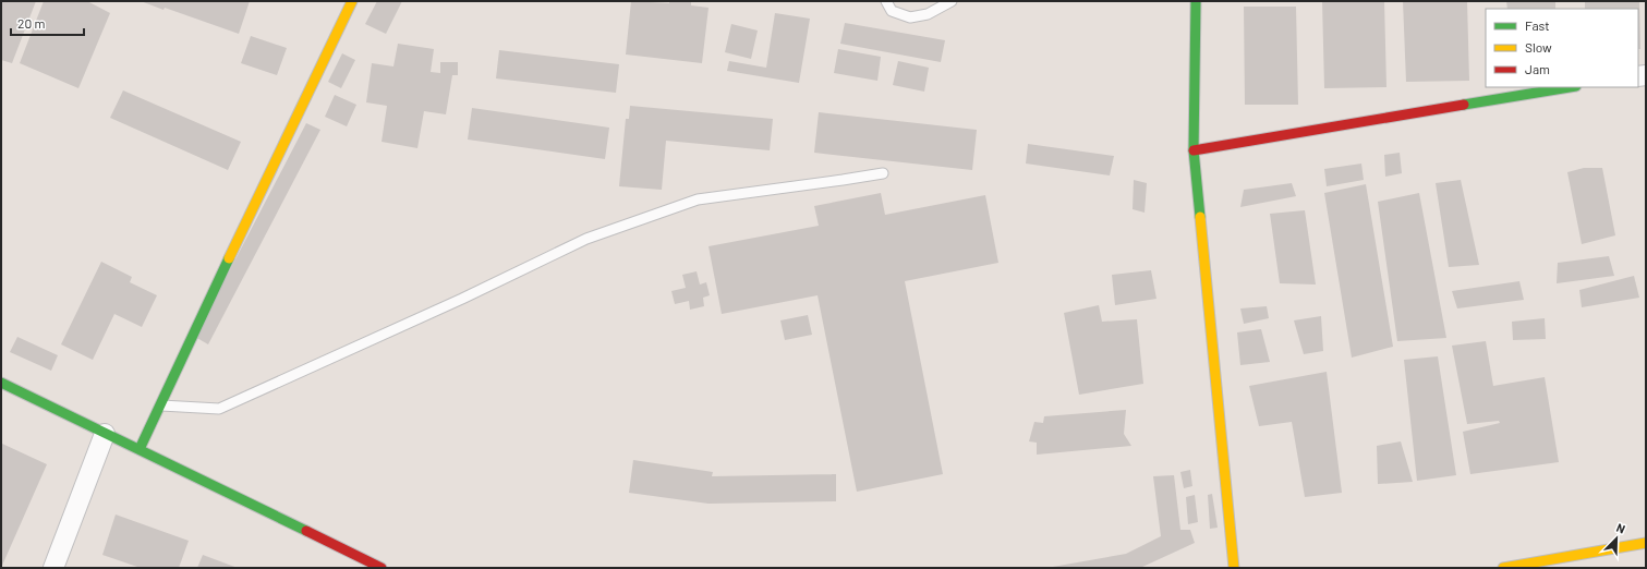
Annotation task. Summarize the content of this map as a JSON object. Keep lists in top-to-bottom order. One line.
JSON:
{"legend":["Fast","Slow","Jam"],"scale_bar":"20 m","north":"top right"}
